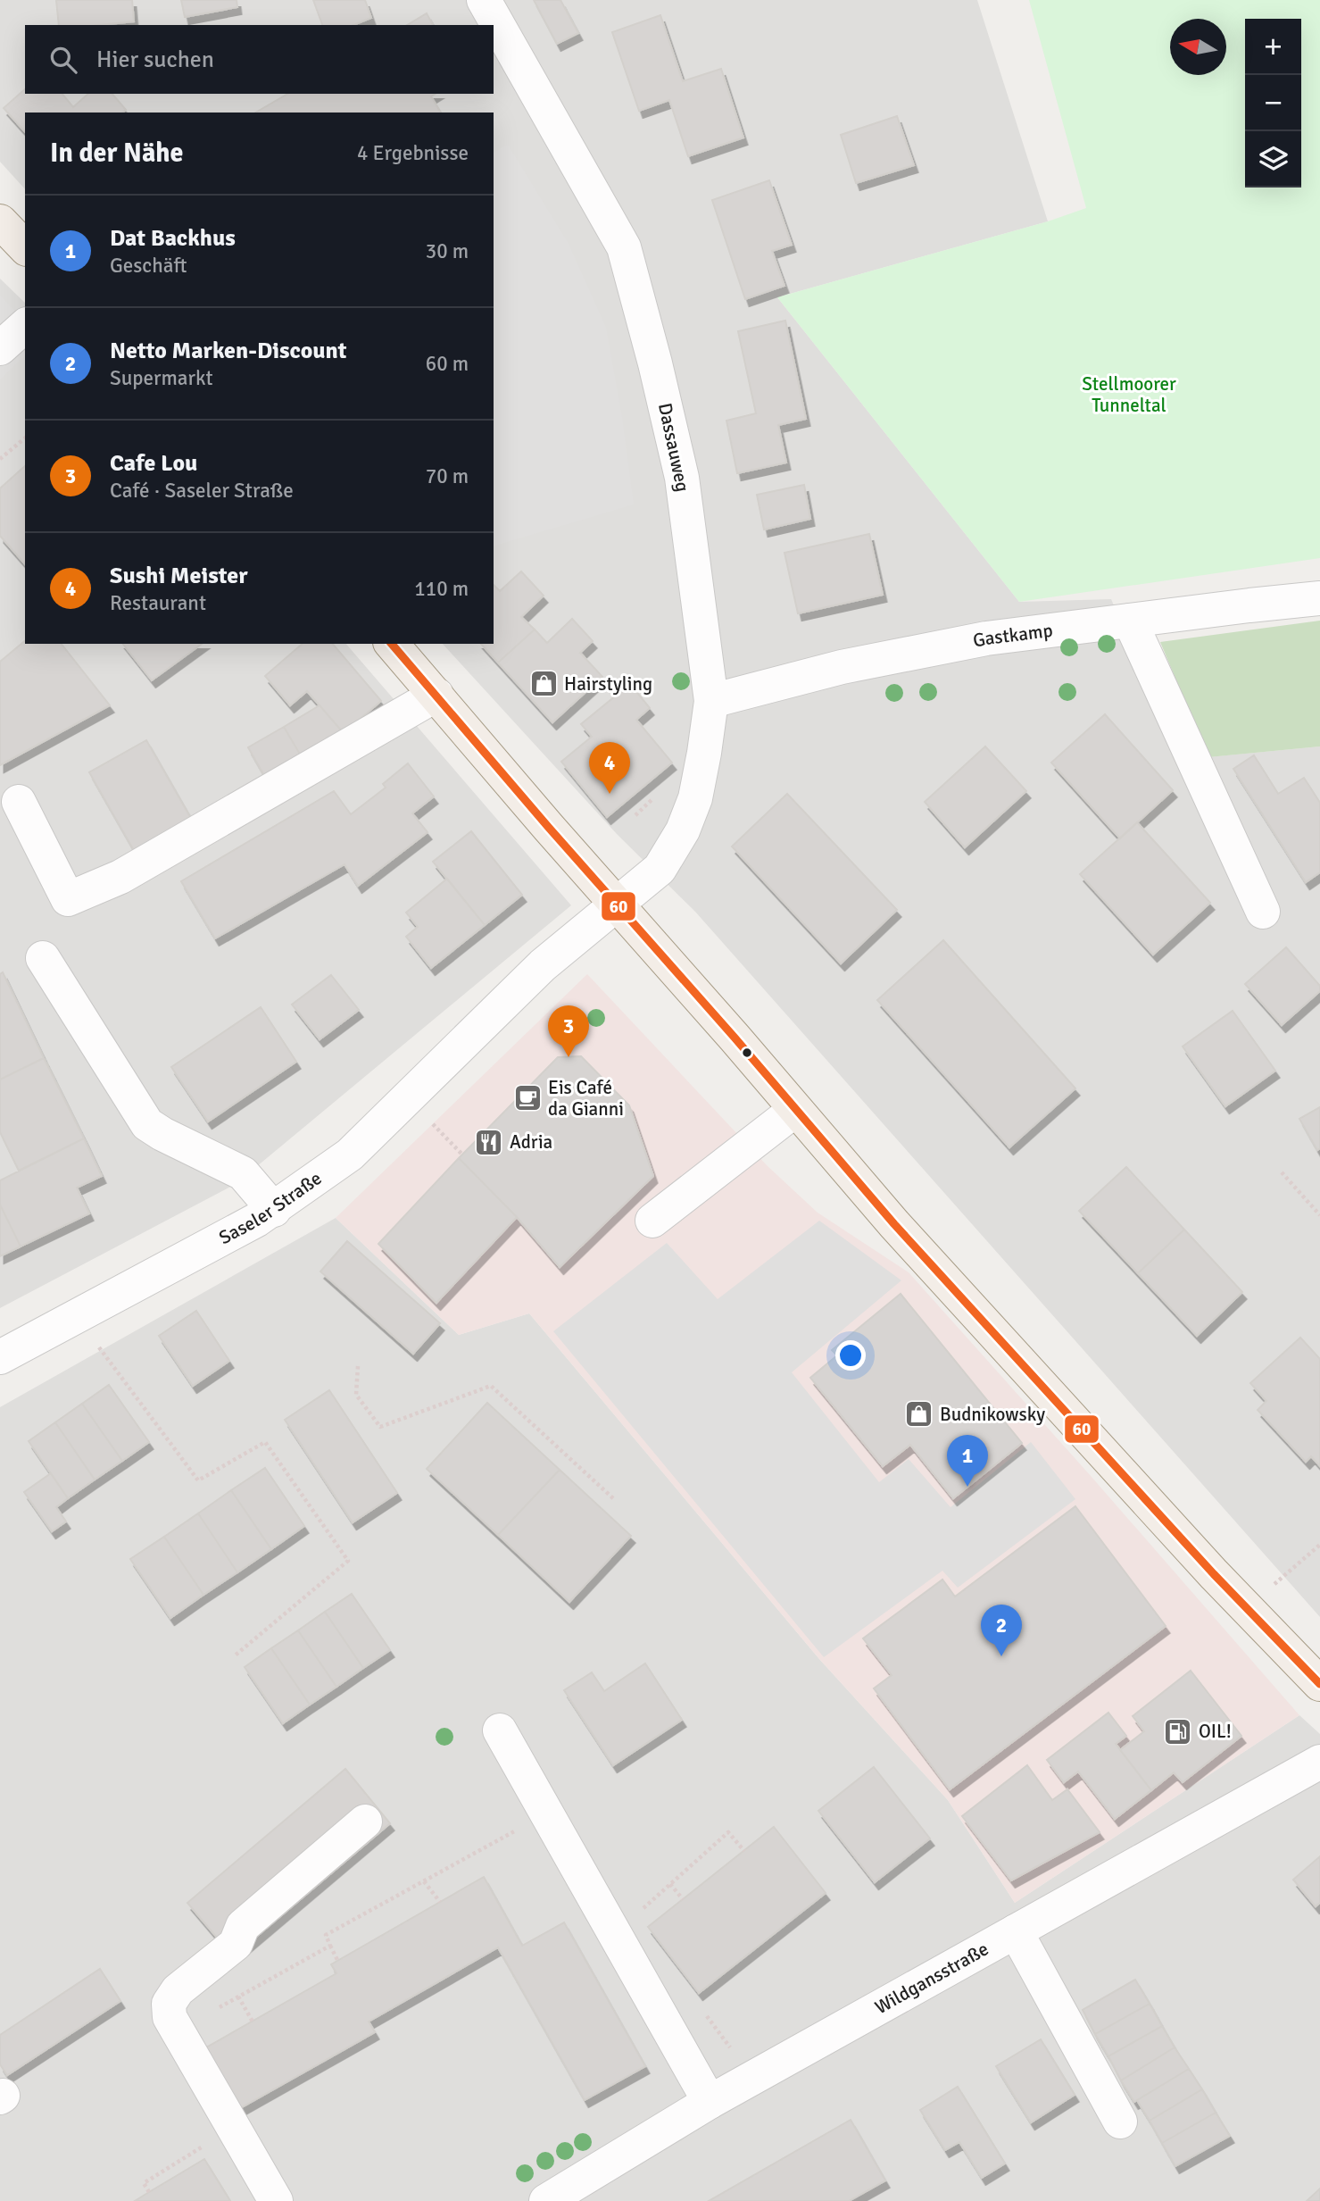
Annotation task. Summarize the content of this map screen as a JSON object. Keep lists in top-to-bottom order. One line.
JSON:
{"streets":{"street":["Dassauweg","Gastkamp","Saseler Straße","Wildgansstraße"]},"crossings":[["Dassauweg","Gastkamp"],["Dassauweg","Saseler Straße"]],"parks":["Stellmoorer Tunneltal"],"places":{"shop":["Hairstyling","Budnikowsky"],"cafe":["Eis Café da Gianni"],"restaurant":["Adria"],"fuel station":["OIL!"]},"lines":["transit line 60"],"north":"left","page":{"map_buttons":["+","−"],"search":"Hier suchen","heading":["In der Nähe","4 Ergebnisse"],"list":[{"mark":"1","name":"Dat Backhus","note":"Geschäft","value":"30 m"},{"mark":"2","name":"Netto Marken-Discount","note":"Supermarkt","value":"60 m"},{"mark":"3","name":"Cafe Lou","note":"Café · Saseler Straße","value":"70 m"},{"mark":"4","name":"Sushi Meister","note":"Restaurant","value":"110 m"}],"pins":["4","3","1","2"]}}
